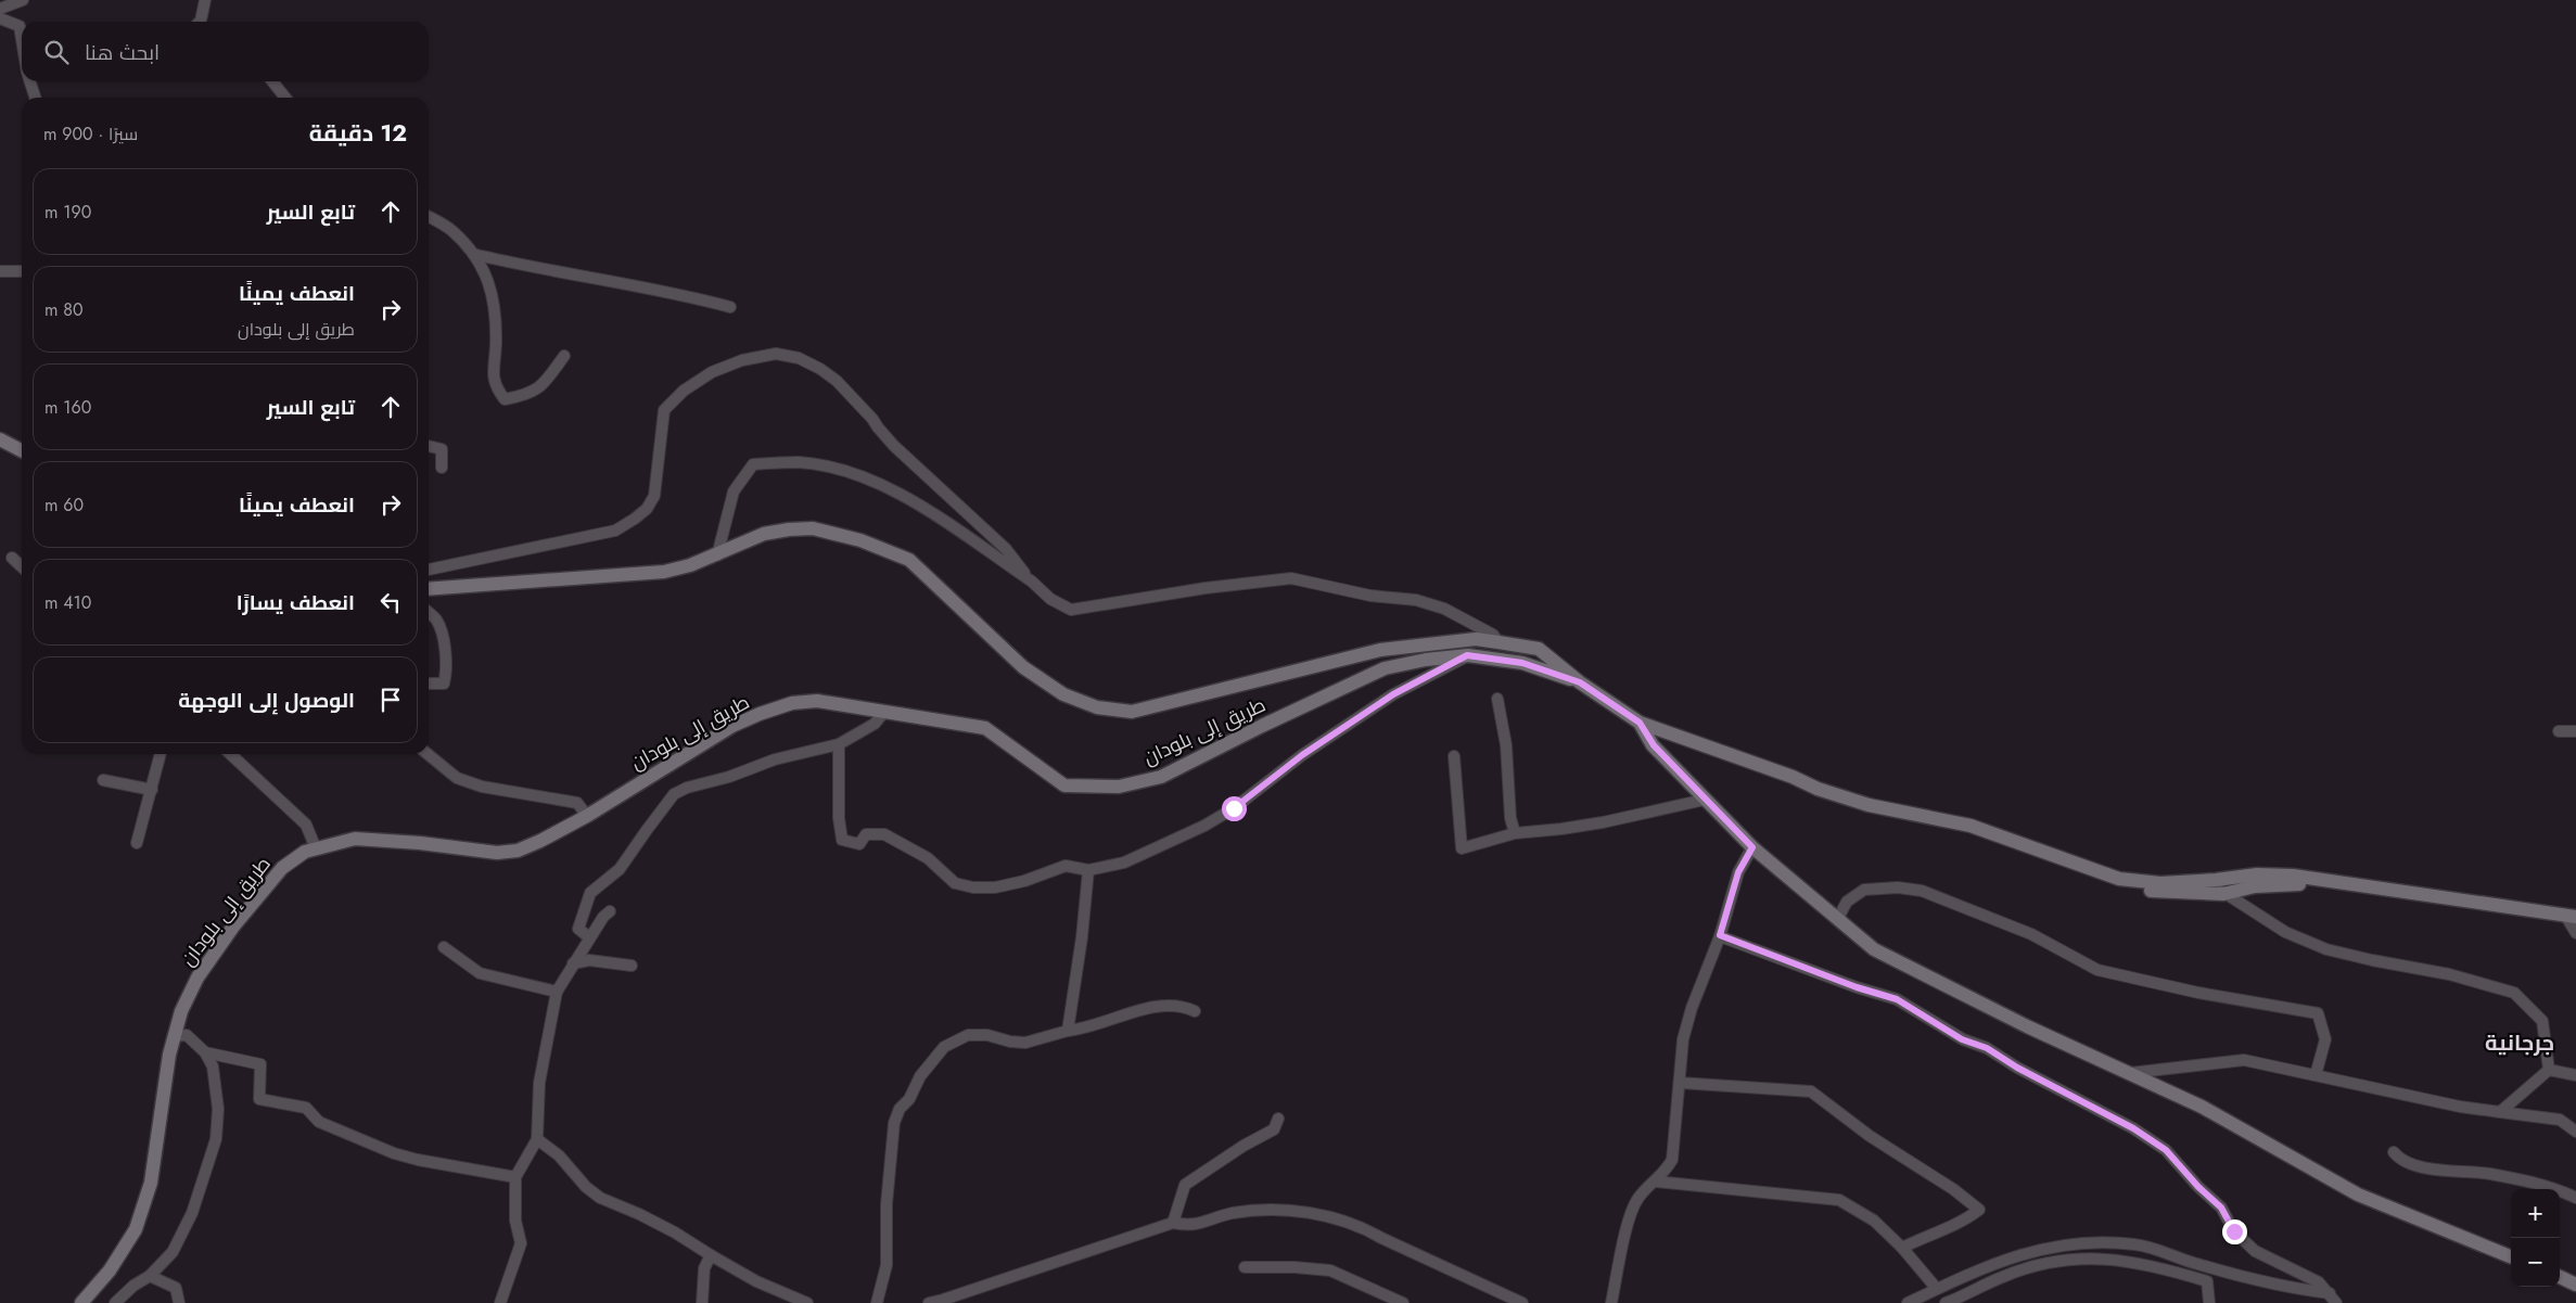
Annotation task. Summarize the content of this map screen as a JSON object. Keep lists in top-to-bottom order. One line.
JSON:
{"streets":{"main road":["طريق إلى بلودان"]},"districts":["جرجانية"],"page":{"search":"ابحث هنا","heading":["12 دقيقة","سيرًا · 900 m"],"list":[["تابع السير","190 m"],["انعطف يمينًا","طريق إلى بلودان","80 m"],["تابع السير","160 m"],["انعطف يمينًا","60 m"],["انعطف يسارًا","410 m"],"الوصول إلى الوجهة"],"map_buttons":["+","−"]}}
